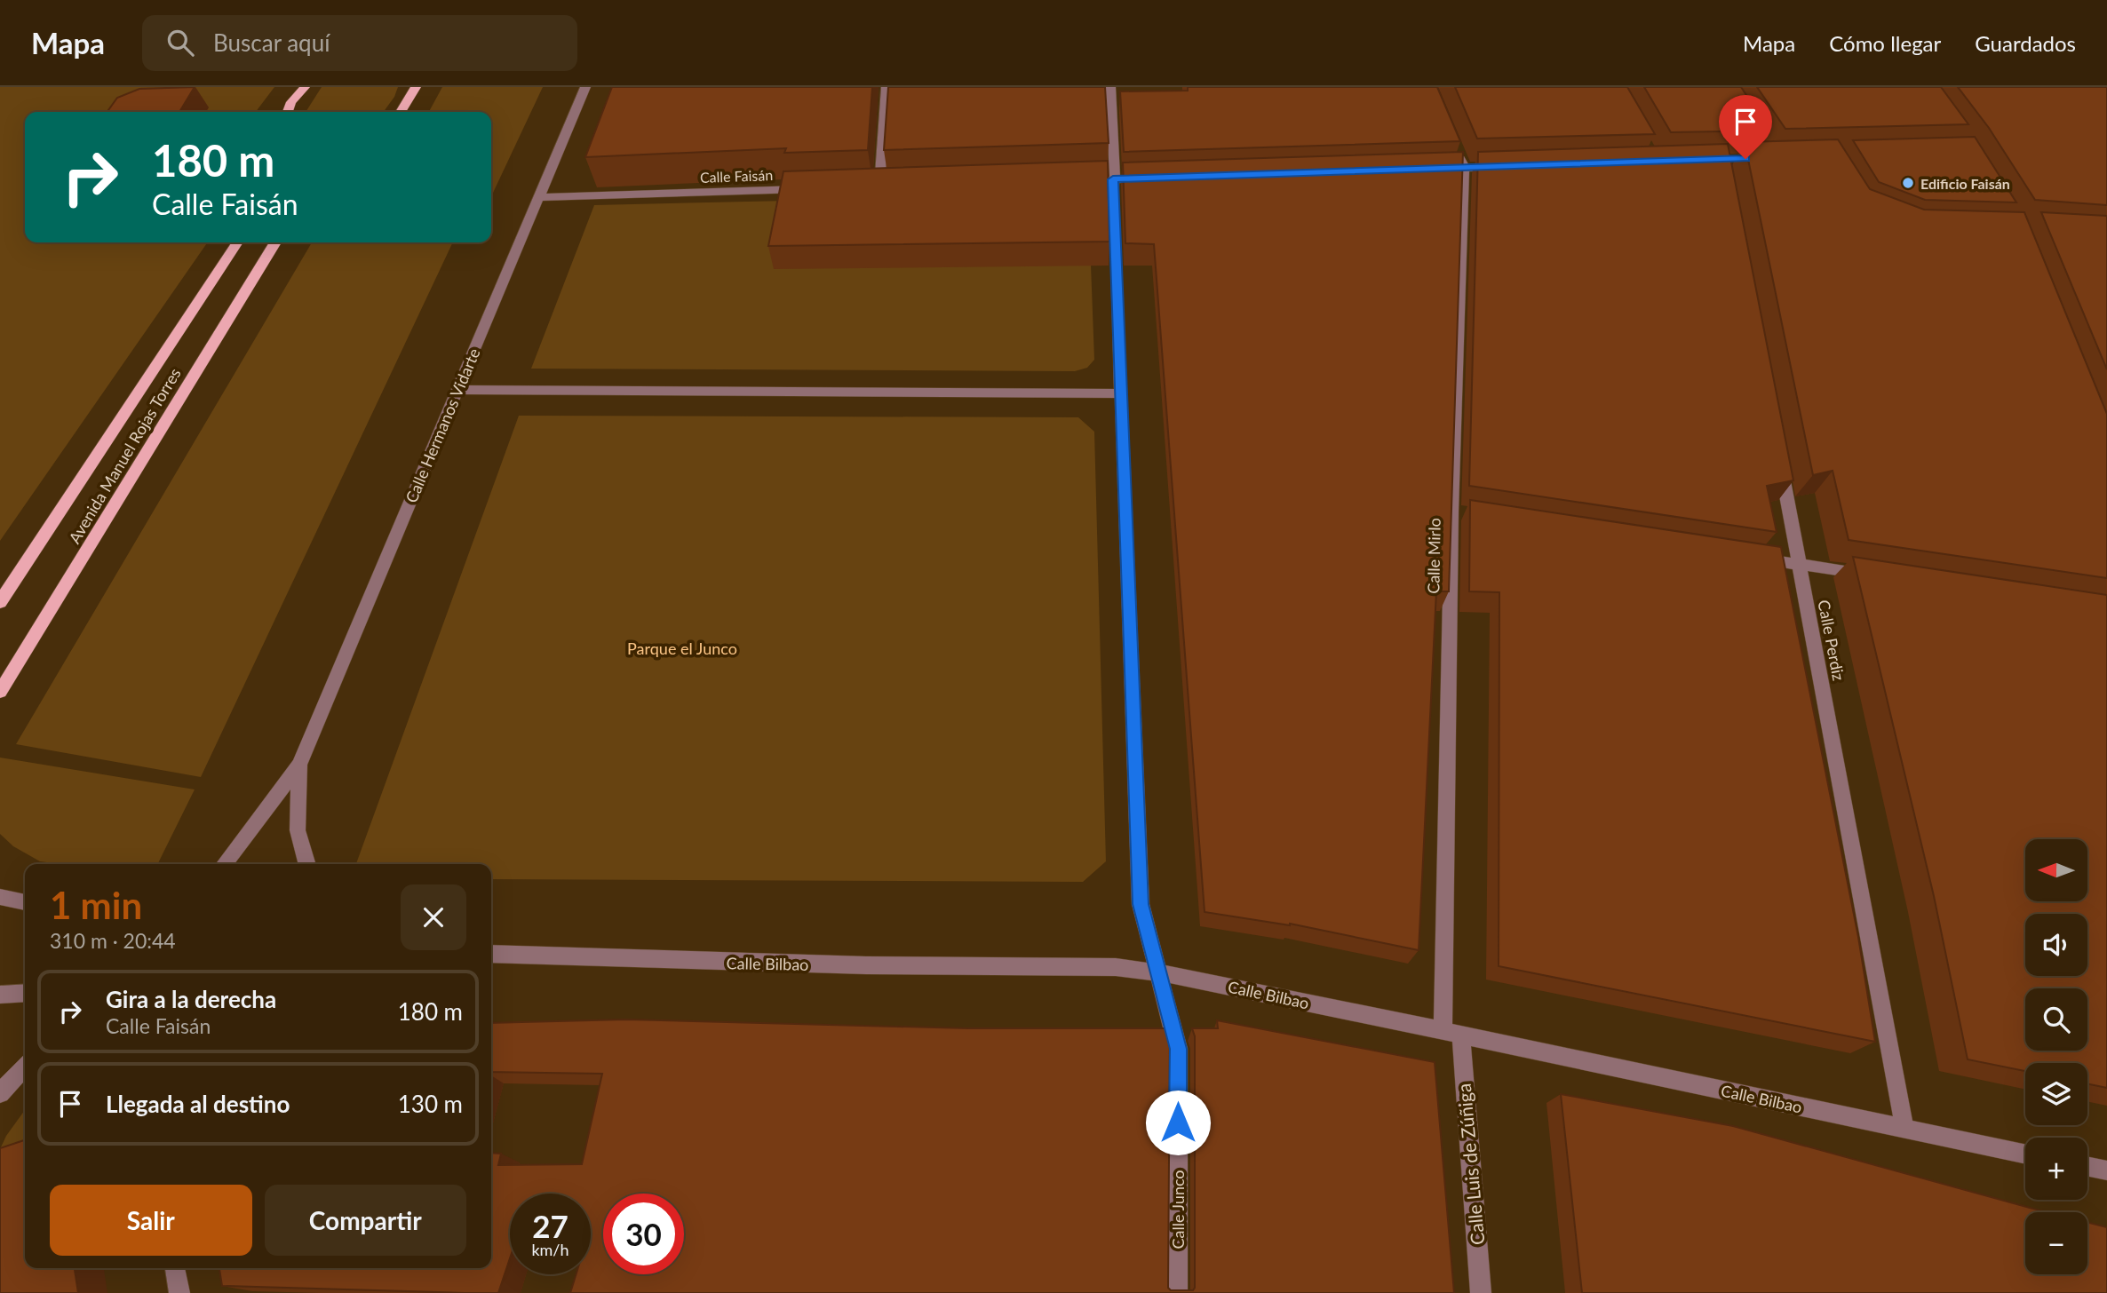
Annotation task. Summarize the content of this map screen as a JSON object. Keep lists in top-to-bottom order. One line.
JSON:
{"streets":{"main road":["Avenida Manuel Rojas Torres"],"street":["Calle Faisán","Calle Hermanos Vidarte","Calle Mirlo","Calle Perdiz","Calle Bilbao","Calle Luis de Zúñiga","Calle Junco"]},"crossings":[["Calle Faisán","Calle Hermanos Vidarte"],["Calle Mirlo","Calle Bilbao"],["Calle Mirlo","Calle Luis de Zúñiga"],["Calle Perdiz","Calle Bilbao"],["Calle Bilbao","Calle Luis de Zúñiga"],["Calle Bilbao","Calle Junco"]],"parks":["Parque el Junco"],"places":["Edificio Faisán"],"north":"left","page":{"header":"Mapa","search":"Buscar aquí","nav":["Mapa","Cómo llegar","Guardados"],"turn":["180 m","Calle Faisán"],"map_buttons":["+","−"],"heading":["1 min","310 m · 20:44"],"list":[{"name":"Gira a la derecha","note":"Calle Faisán","value":"180 m"},{"name":"Llegada al destino","value":"130 m"}],"buttons":["Salir","Compartir"],"speed":"27 km/h","limit":"30"}}
